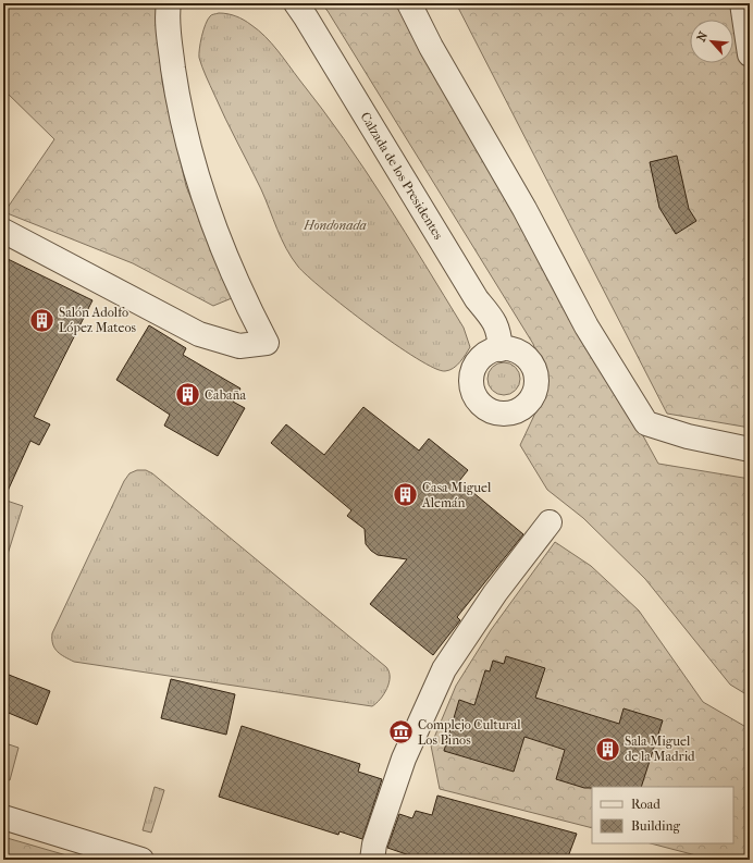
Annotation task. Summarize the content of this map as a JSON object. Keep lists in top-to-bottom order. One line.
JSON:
{"streets":{"street":["Calzada de los Presidentes"]},"parks":["Hondonada"],"places":{"building":["Salón Adolfo López Mateos","Cabaña","Casa Miguel Alemán","Sala Miguel de la Madrid"],"museum":["Complejo Cultural Los Pinos"]},"legend":["Road","Building"],"north":"top left"}
